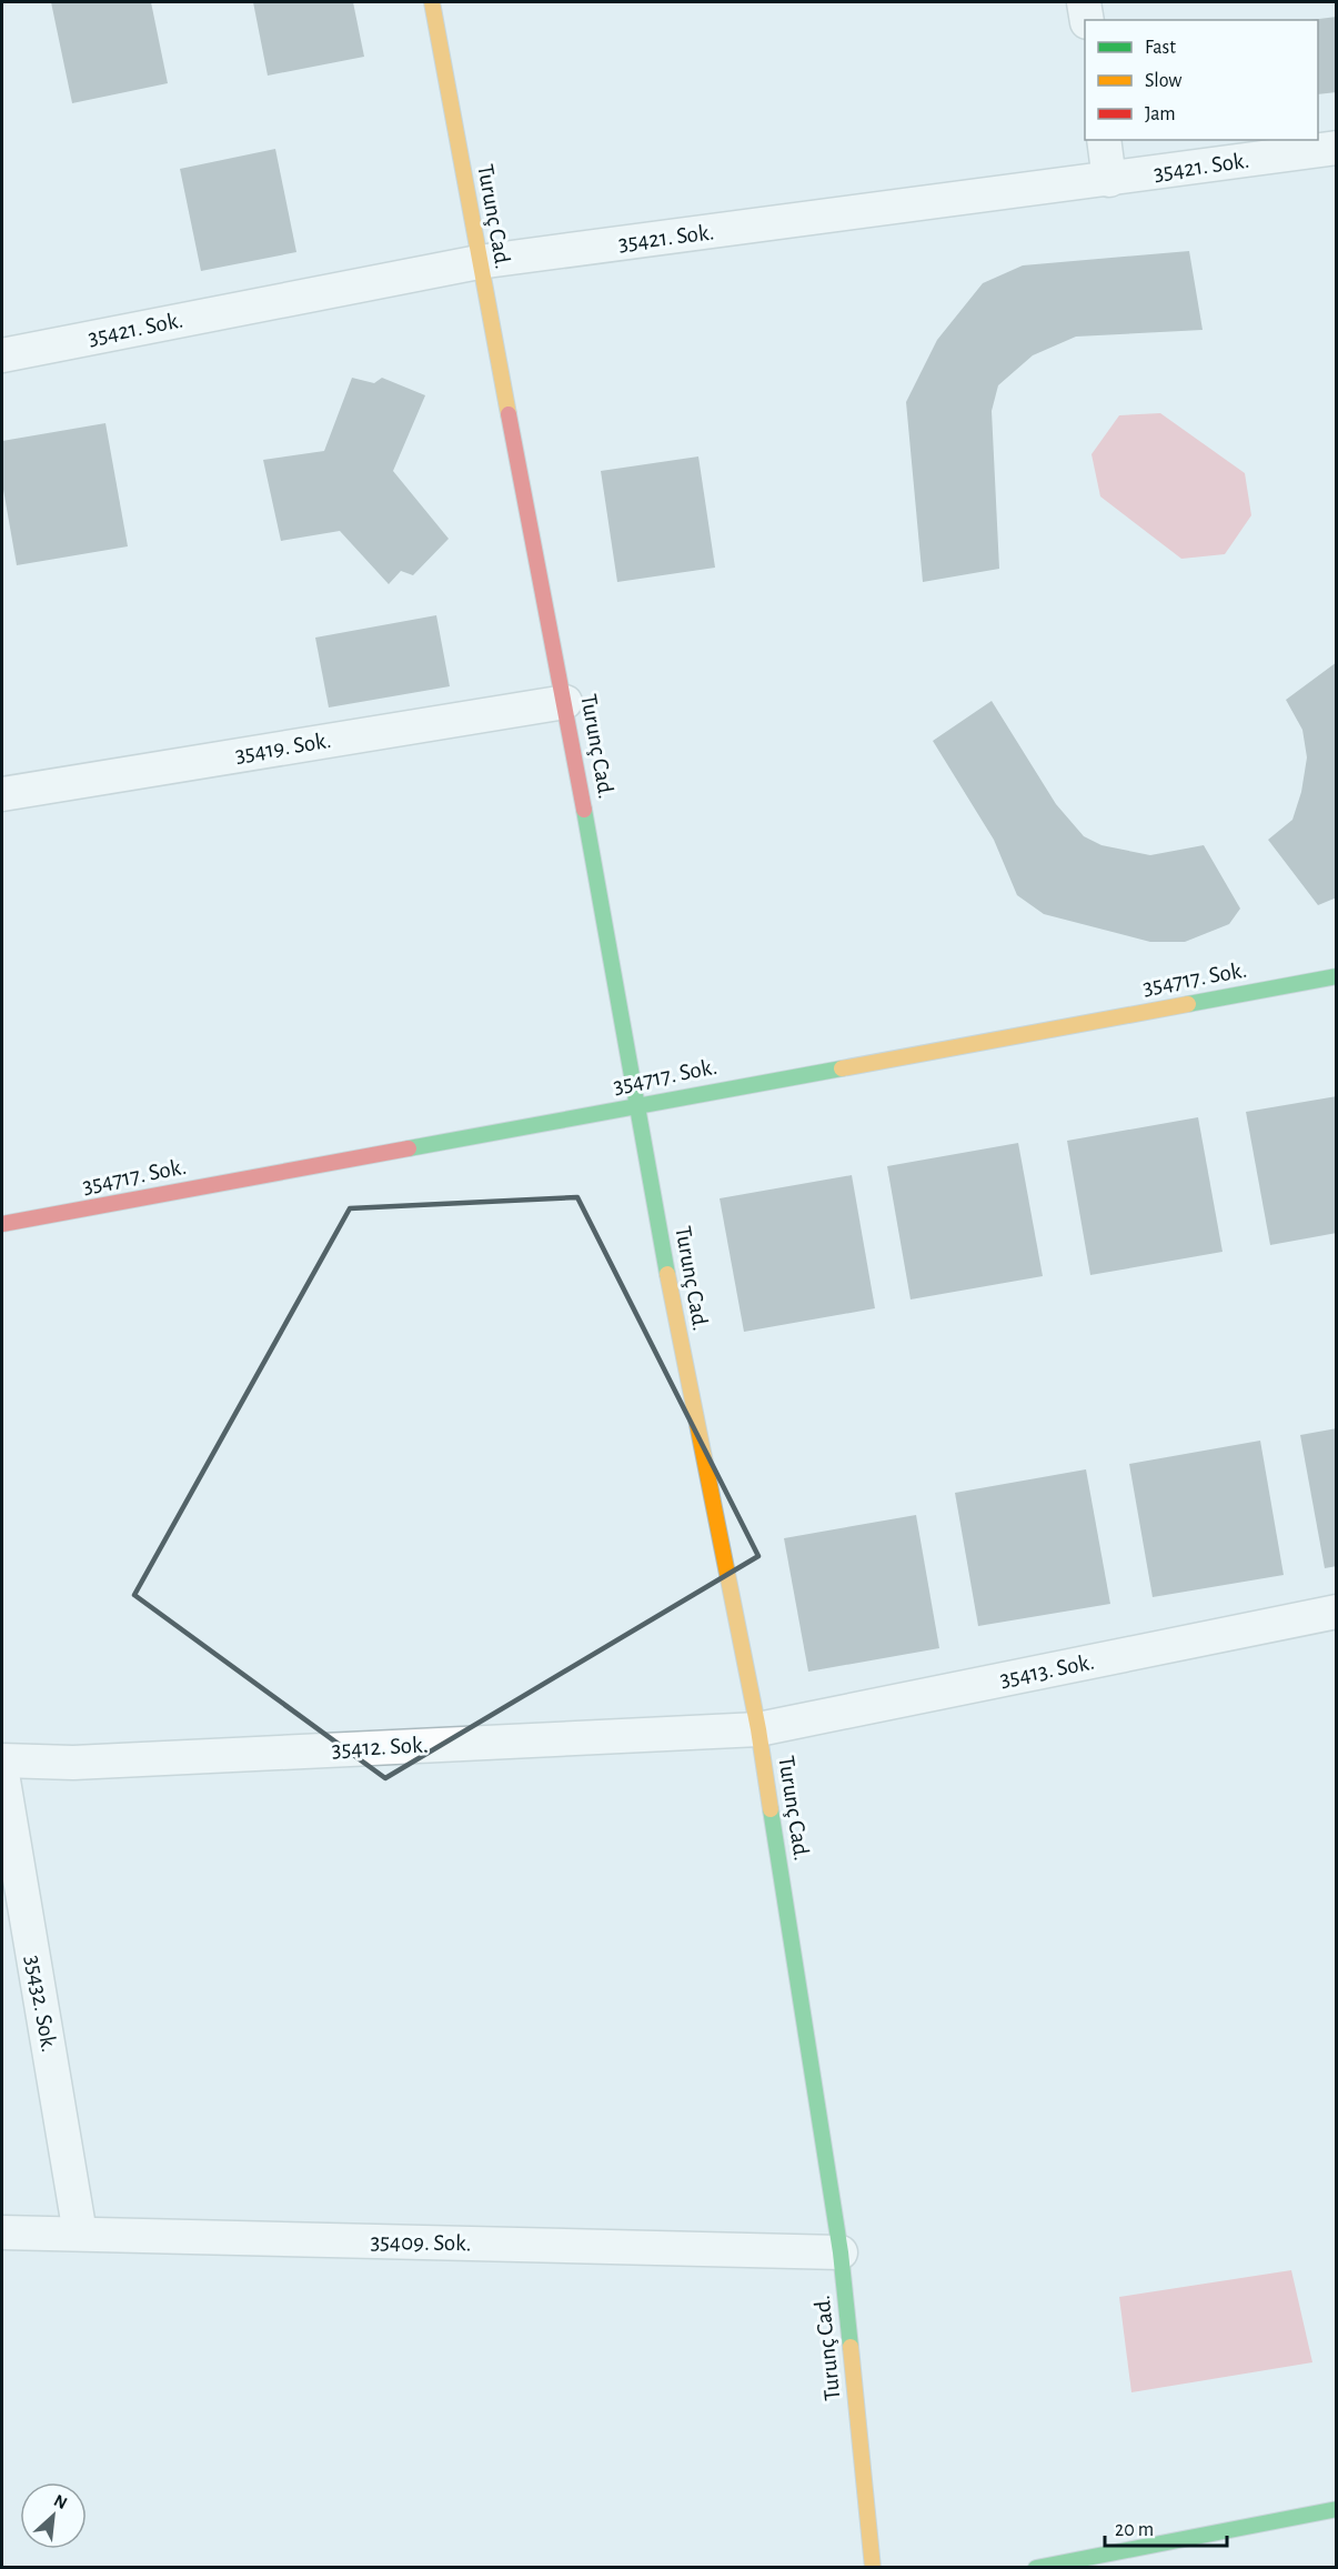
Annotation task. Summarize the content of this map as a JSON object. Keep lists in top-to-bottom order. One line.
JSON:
{"streets":{"street":["35421. Sok.","Turunç Cad.","35419. Sok.","354717. Sok.","35413. Sok.","35412. Sok.","35432. Sok.","35409. Sok."]},"crossings":[["35421. Sok.","Turunç Cad."],["Turunç Cad.","35419. Sok."],["Turunç Cad.","354717. Sok."],["Turunç Cad.","35413. Sok."],["Turunç Cad.","35412. Sok."],["Turunç Cad.","35409. Sok."],["35413. Sok.","35412. Sok."],["35432. Sok.","35409. Sok."]],"legend":["Fast","Slow","Jam"],"scale_bar":"20 m","north":"top right"}
